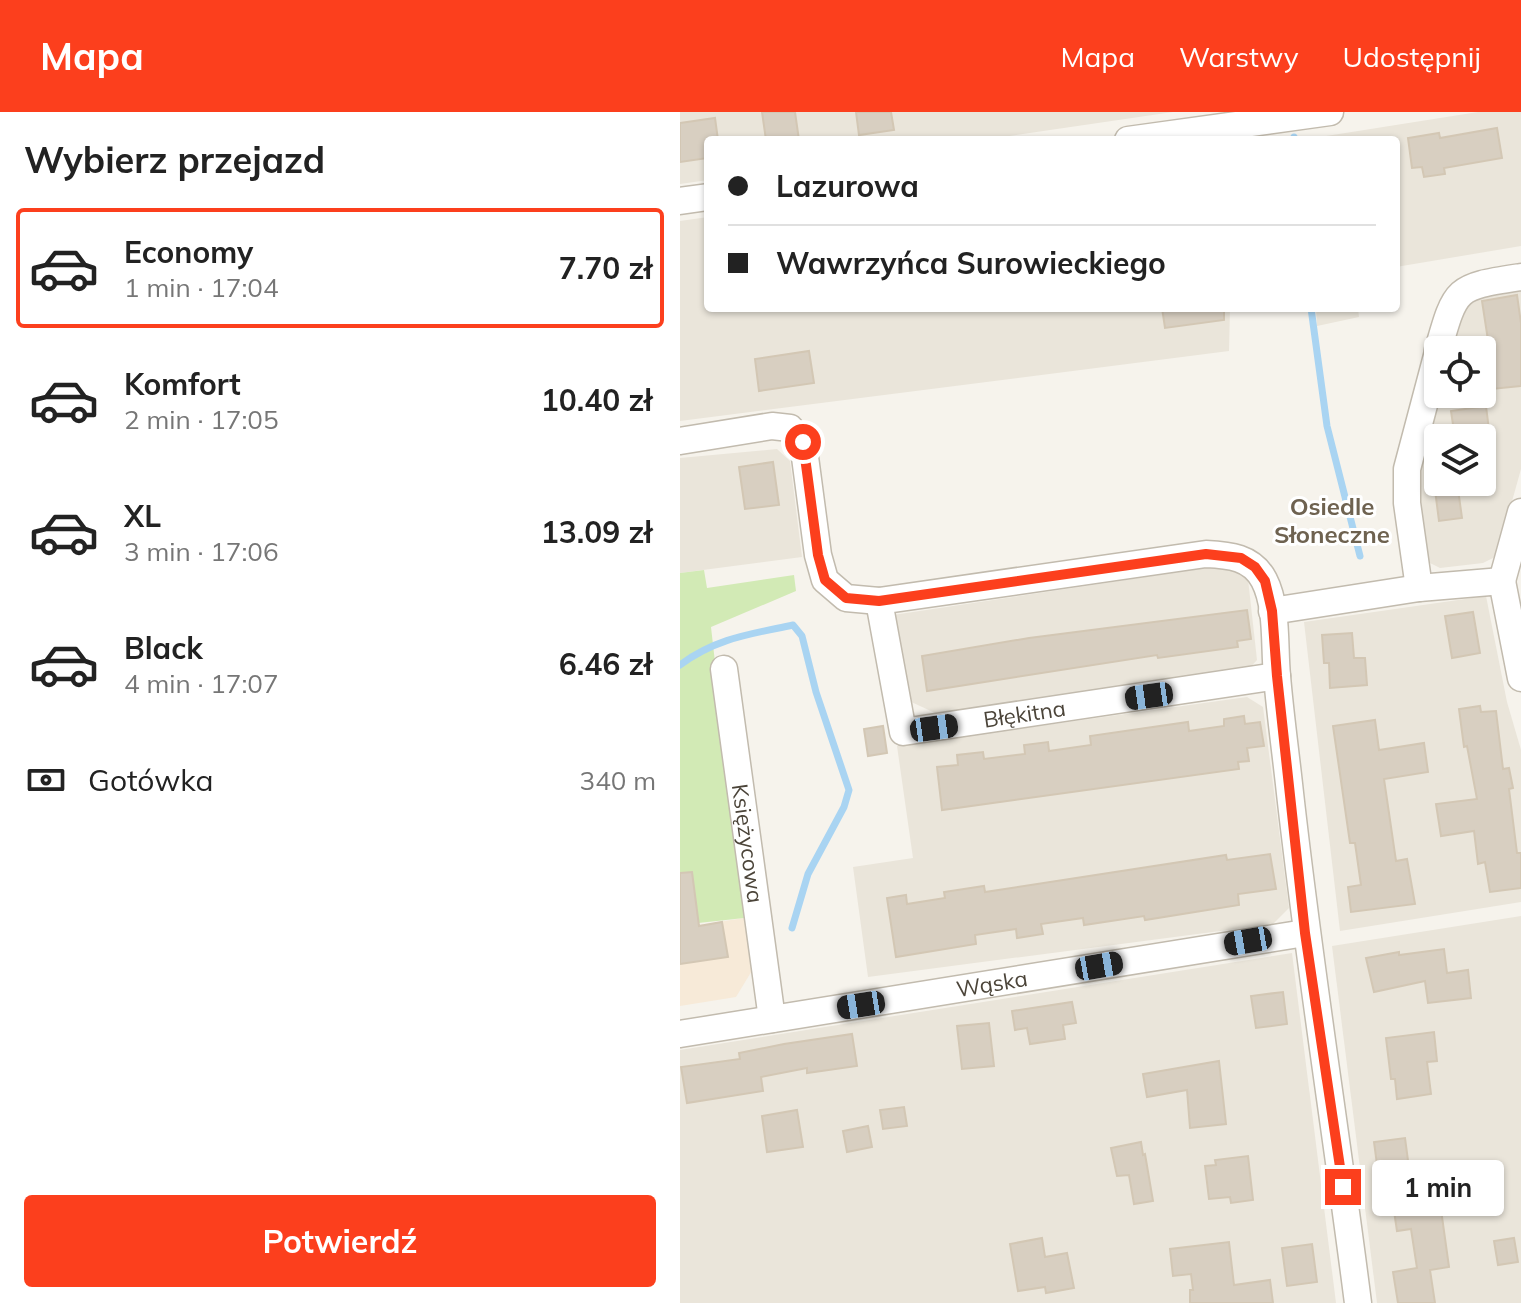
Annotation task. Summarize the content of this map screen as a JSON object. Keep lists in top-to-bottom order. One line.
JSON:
{"streets":{"street":["Błękitna","Księżycowa","Wąska"]},"crossings":[["Księżycowa","Wąska"]],"districts":["Osiedle Słoneczne"],"page":{"header":"Mapa","nav":["Mapa","Warstwy","Udostępnij"],"heading":"Wybierz przejazd","banner":["Lazurowa","Wawrzyńca Surowieckiego"],"list":[{"name":"Economy","note":"1 min · 17:04","value":"7.70 zł"},{"name":"Komfort","note":"2 min · 17:05","value":"10.40 zł"},{"name":"XL","note":"3 min · 17:06","value":"13.09 zł"},{"name":"Black","note":"4 min · 17:07","value":"6.46 zł"}],"pay":["Gotówka","340 m"],"bubble":"1 min","buttons":"Potwierdź"}}
